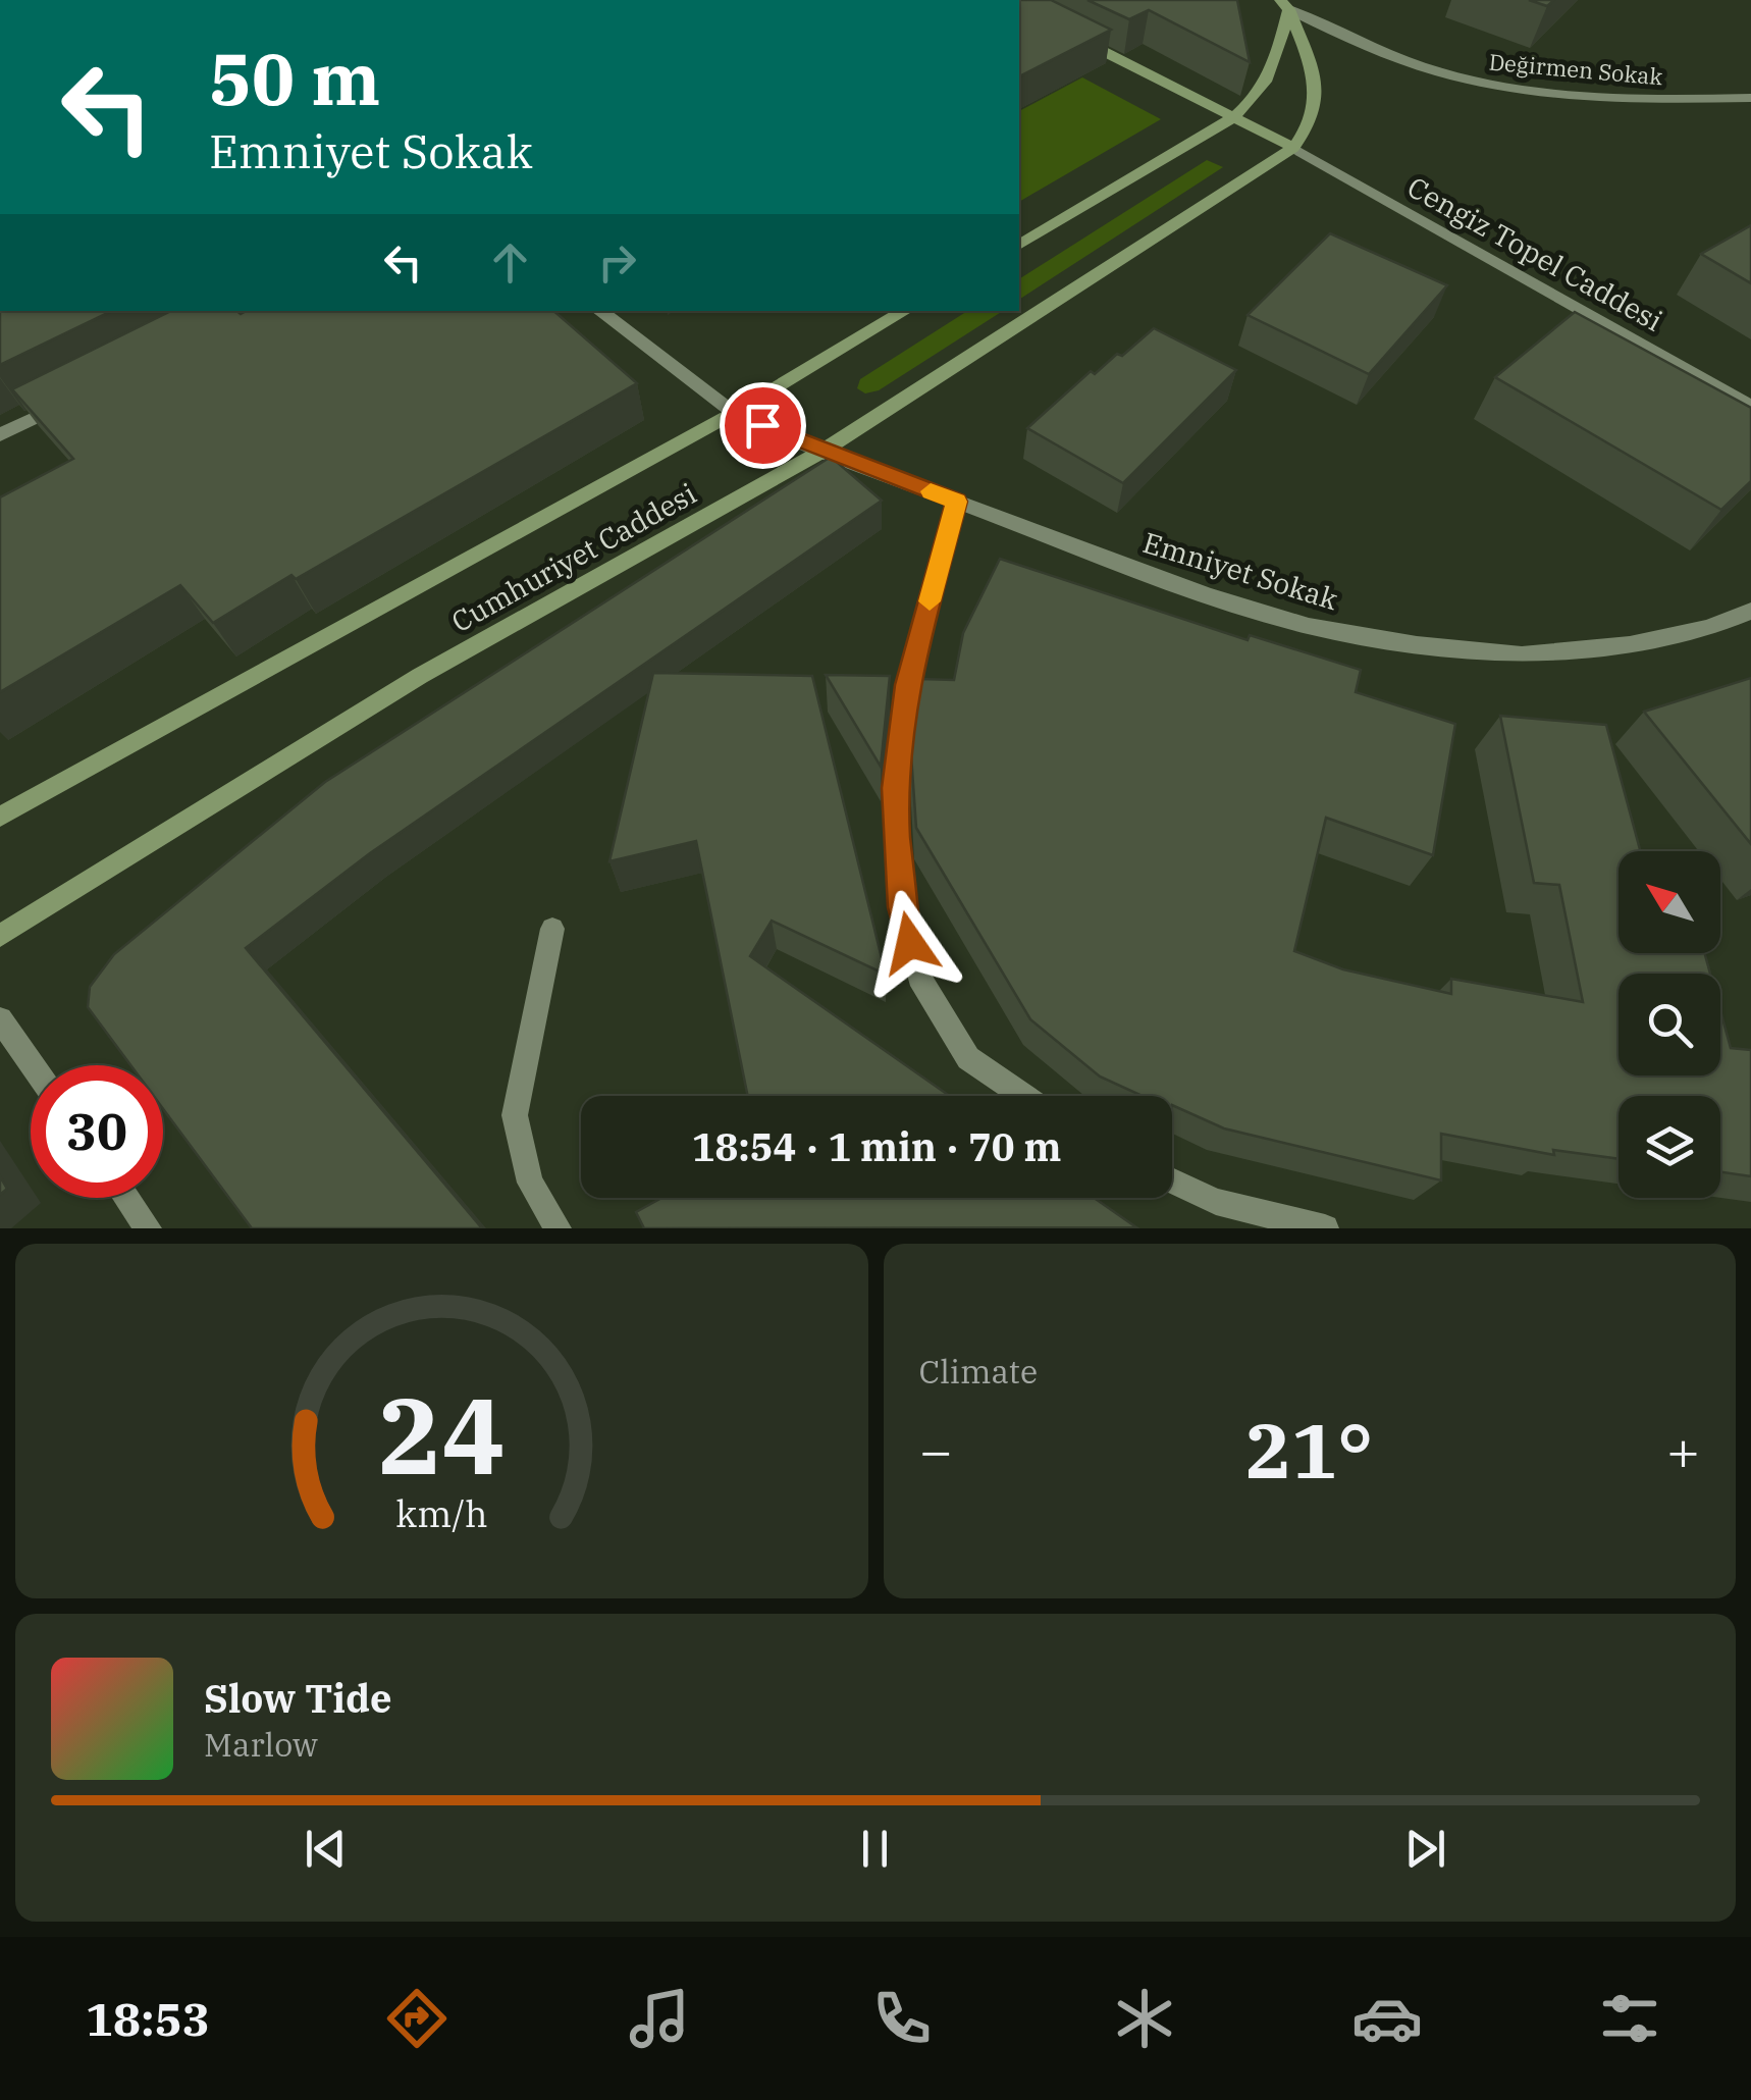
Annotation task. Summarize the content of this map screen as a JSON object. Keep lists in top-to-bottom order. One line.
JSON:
{"streets":{"main road":["Cumhuriyet Caddesi"],"street":["Değirmen Sokak","Cengiz Topel Caddesi","Emniyet Sokak"]},"crossings":[["Cengiz Topel Caddesi","Cumhuriyet Caddesi"],["Cumhuriyet Caddesi","Emniyet Sokak"]],"north":"top left","page":{"turn":["50 m","Emniyet Sokak"],"limit":"30","trip":"18:54 · 1 min · 70 m","tile":"Climate","heat":["−","21°","+"],"song":["Slow Tide","Marlow"],"tabs":"18:53","gauge":["24","km/h"]}}
